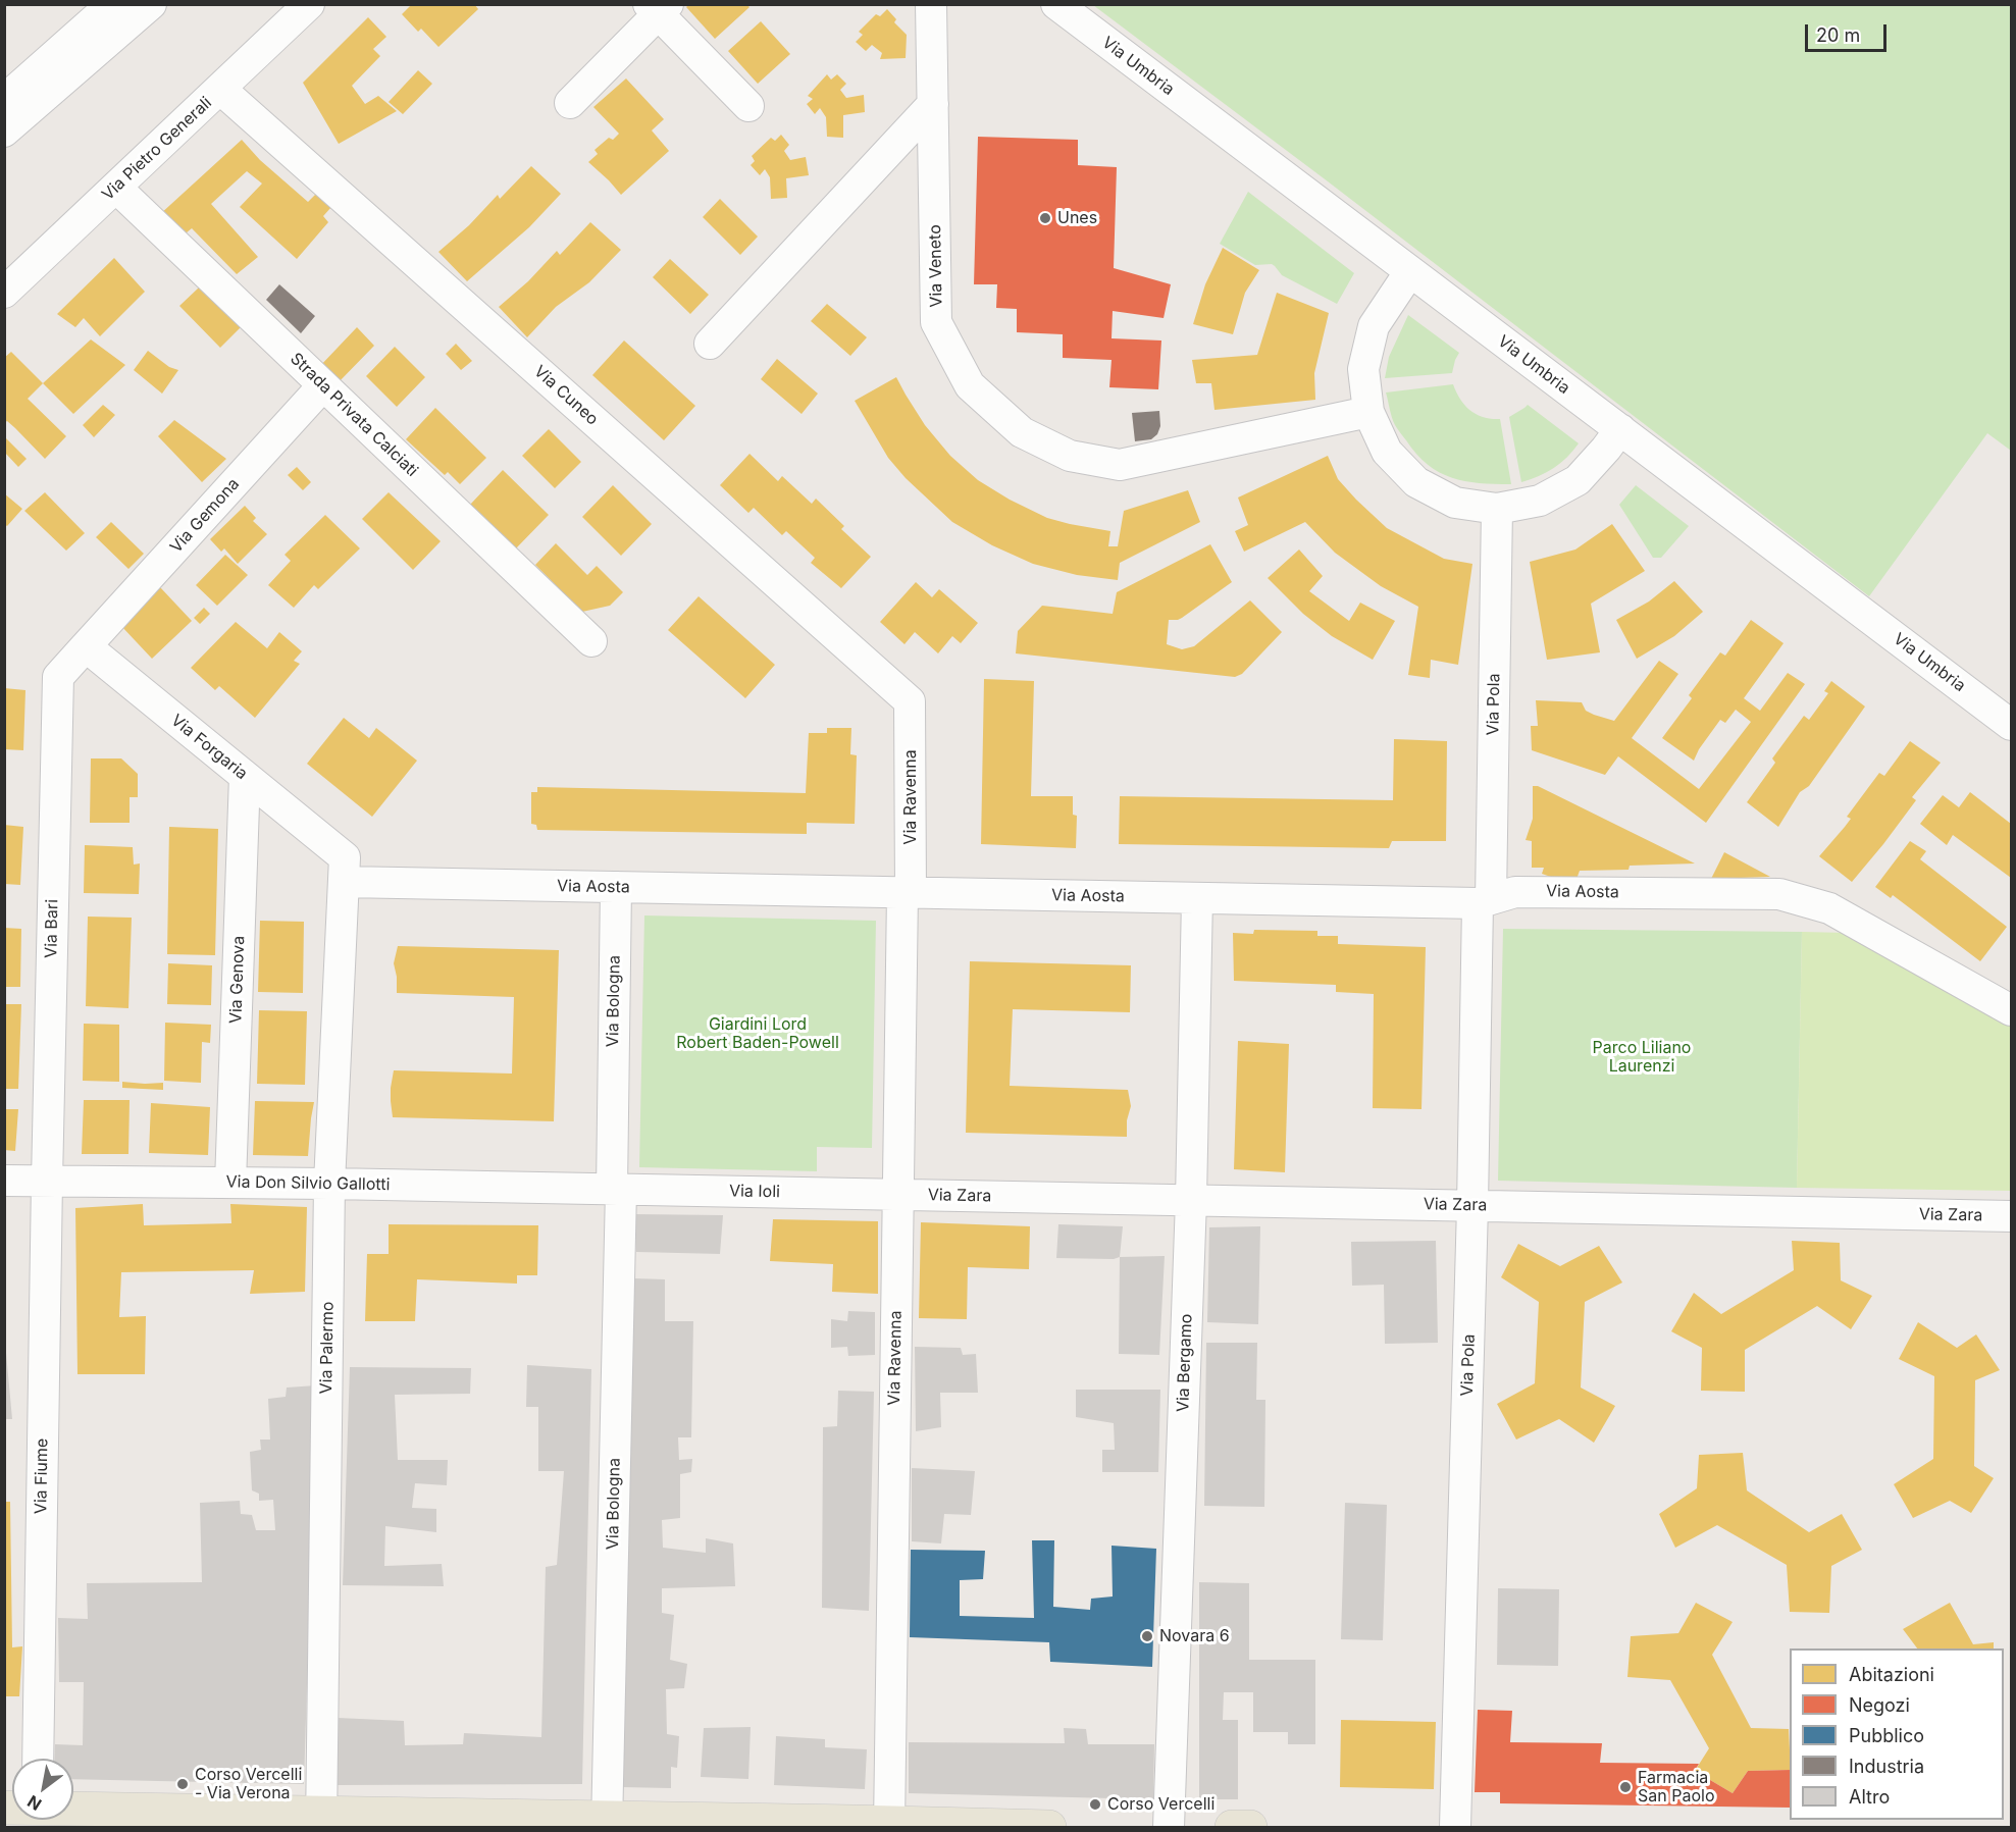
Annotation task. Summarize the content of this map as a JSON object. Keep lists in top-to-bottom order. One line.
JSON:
{"streets":{"street":["Via Umbria","Via Pietro Generali","Via Veneto","Via Cuneo","Strada Privata Calciati","Via Gemona","Via Pola","Via Forgaria","Via Ravenna","Via Aosta","Via Bari","Via Genova","Via Bologna","Via Don Silvio Gallotti","Via Ioli","Via Zara","Via Palermo","Via Bergamo","Via Fiume"]},"crossings":[["Via Pietro Generali","Via Cuneo"],["Via Pietro Generali","Strada Privata Calciati"],["Via Cuneo","Via Ravenna"],["Strada Privata Calciati","Via Gemona"],["Via Gemona","Via Forgaria"],["Via Gemona","Via Bari"],["Via Pola","Via Aosta"],["Via Pola","Via Zara"],["Via Forgaria","Via Aosta"],["Via Forgaria","Via Bari"],["Via Forgaria","Via Genova"],["Via Forgaria","Via Palermo"],["Via Ravenna","Via Aosta"],["Via Ravenna","Via Ioli"],["Via Ravenna","Via Zara"],["Via Aosta","Via Bologna"],["Via Aosta","Via Palermo"],["Via Aosta","Via Bergamo"],["Via Bari","Via Don Silvio Gallotti"],["Via Bari","Via Fiume"],["Via Genova","Via Don Silvio Gallotti"],["Via Bologna","Via Don Silvio Gallotti"],["Via Bologna","Via Ioli"],["Via Don Silvio Gallotti","Via Ioli"],["Via Don Silvio Gallotti","Via Palermo"],["Via Don Silvio Gallotti","Via Fiume"],["Via Ioli","Via Zara"],["Via Zara","Via Bergamo"]],"parks":["Giardini Lord Robert Baden-Powell","Parco Liliano Laurenzi"],"places":["Unes","Novara 6","Corso Vercelli - Via Verona","Farmacia San Paolo","Corso Vercelli"],"legend":["Abitazioni","Negozi","Pubblico","Industria","Altro"],"scale_bar":"20 m","north":"bottom left"}
